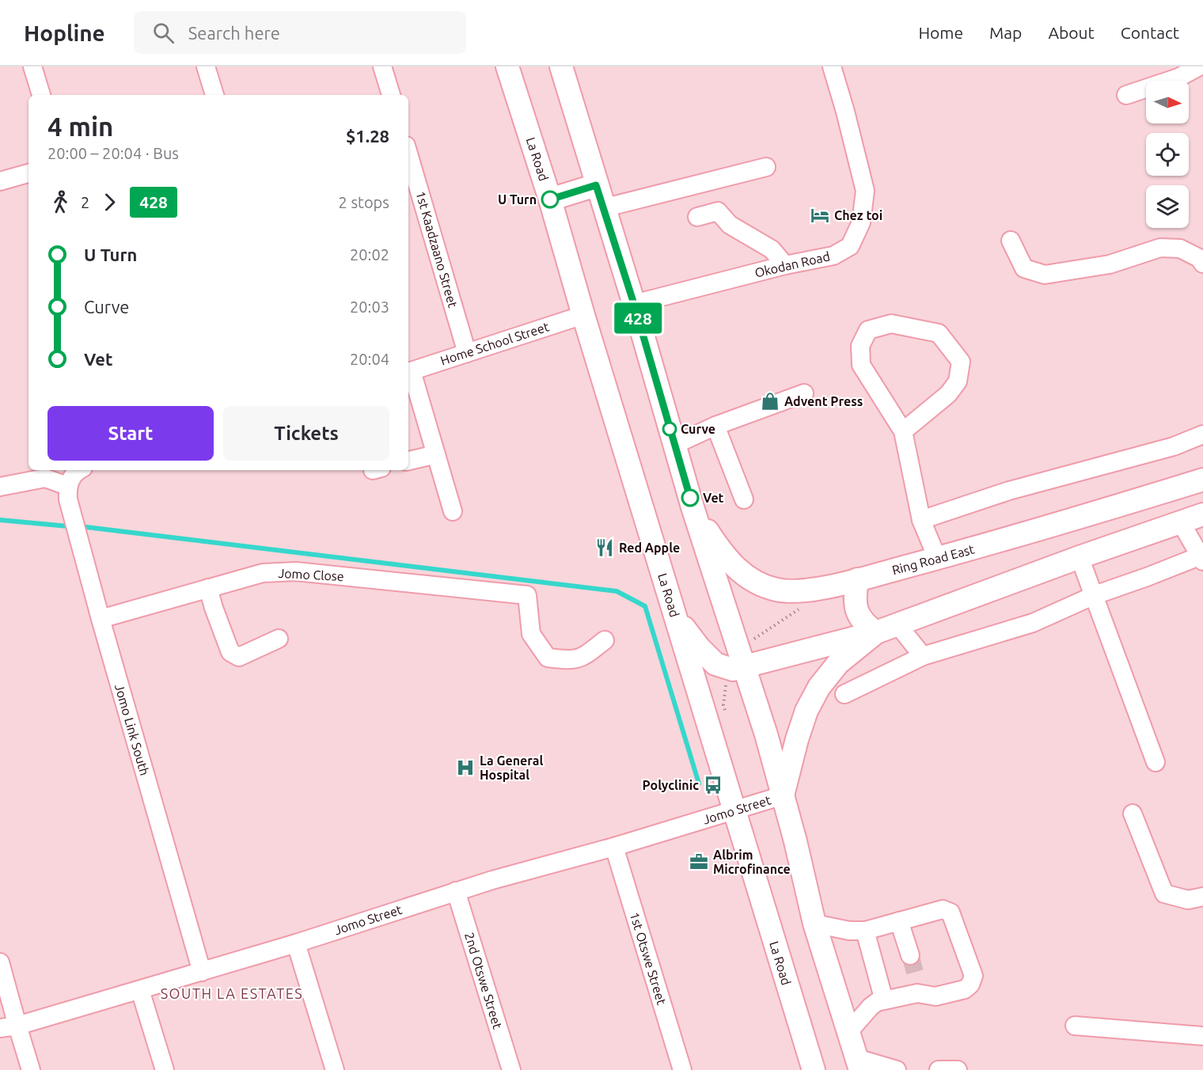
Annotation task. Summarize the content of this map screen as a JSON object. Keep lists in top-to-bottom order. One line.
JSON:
{"streets":{"main road":["La Road","Ring Road East"],"street":["1st Kaadzaano Street","Okodan Road","Home School Street","Jomo Close","Jomo Link South","Jomo Street","1st Otswe Street","2nd Otswe Street"]},"crossings":[["La Road","Home School Street"],["La Road","Jomo Street"],["1st Kaadzaano Street","Home School Street"],["Jomo Close","Jomo Link South"],["Jomo Link South","Jomo Street"],["Jomo Street","1st Otswe Street"],["Jomo Street","2nd Otswe Street"]],"districts":["SOUTH LA ESTATES"],"places":{"other":["U Turn","Curve","Vet"],"hotel":["Chez toi"],"shop":["Advent Press"],"restaurant":["Red Apple"],"hospital":["La General Hospital"],"bus stop":["Polyclinic"],"office":["Albrim Microfinance"]},"lines":["bus line 428"],"north":"right","page":{"header":"Hopline","search":"Search here","nav":["Home","Map","About","Contact"],"on_map":"428","heading":["4 min","20:00 – 20:04 · Bus","$1.28"],"legs":["2","428","2 stops"],"list":[{"name":"U Turn","value":"20:02"},{"name":"Curve","value":"20:03"},{"name":"Vet","value":"20:04"}],"buttons":["Start","Tickets"]}}
